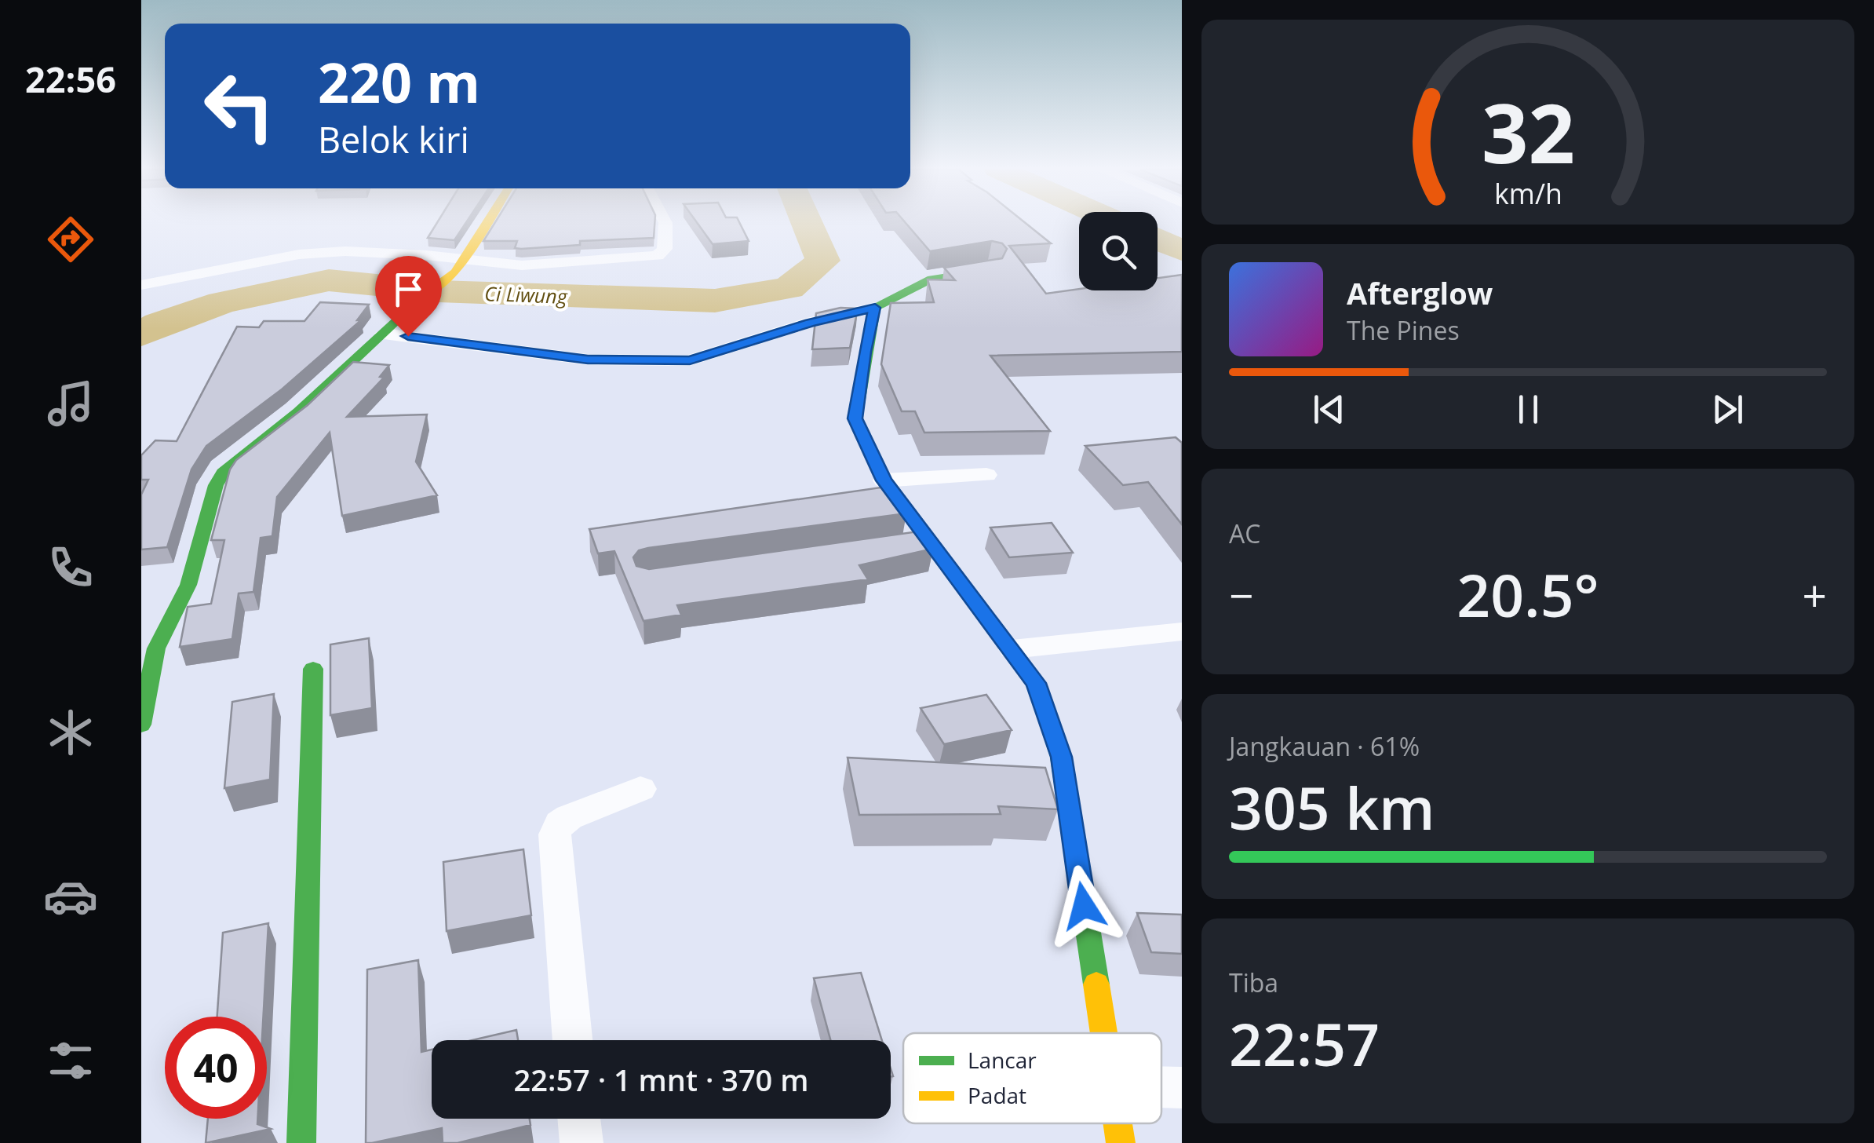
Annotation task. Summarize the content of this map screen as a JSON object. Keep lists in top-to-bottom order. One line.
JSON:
{"water":["Ci Liwung"],"legend":["Lancar","Padat"],"page":{"tabs":"22:56","turn":["220 m","Belok kiri"],"song":["Afterglow","The Pines"],"tile":["AC",["Jangkauan · 61%","305 km"],["Tiba","22:57"]],"heat":["−","20.5°","+"],"limit":"40","trip":"22:57 · 1 mnt · 370 m","gauge":["32","km/h"]}}
